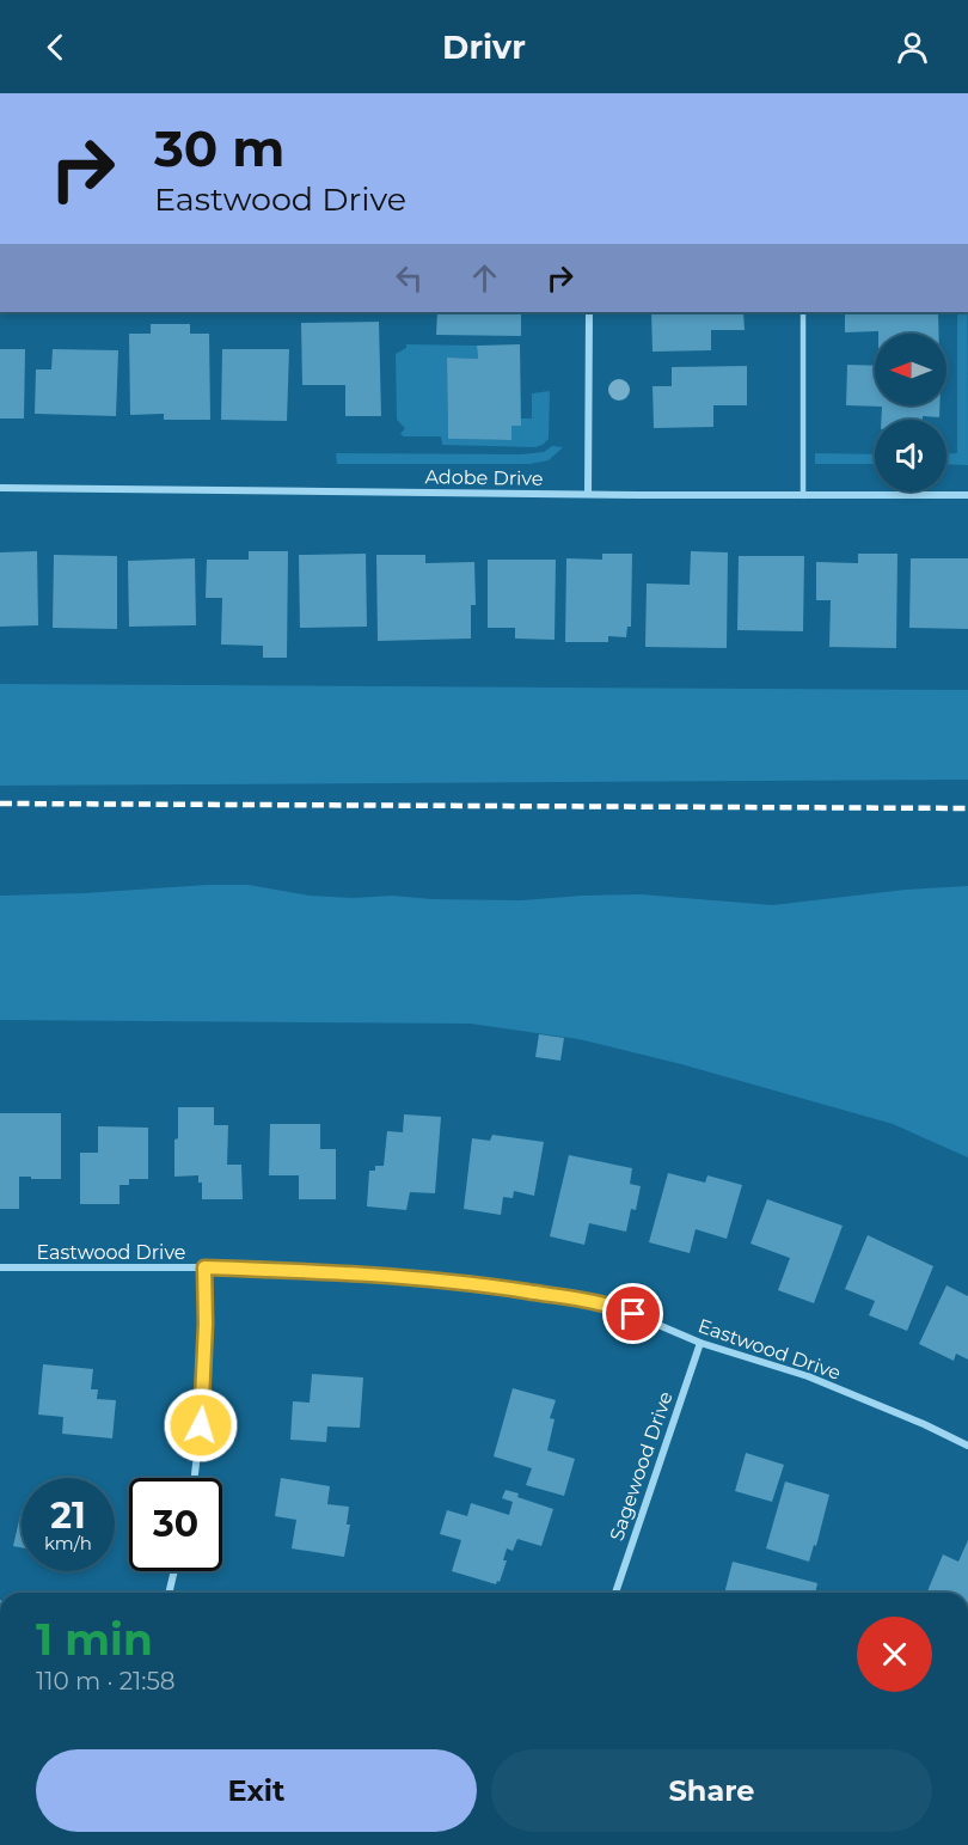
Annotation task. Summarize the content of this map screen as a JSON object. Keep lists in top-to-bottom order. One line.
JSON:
{"streets":{"street":["Adobe Drive","Eastwood Drive","Sagewood Drive"]},"crossings":[["Eastwood Drive","Sagewood Drive"]],"north":"left","page":{"header":"Drivr","turn":["30 m","Eastwood Drive"],"speed":"21 km/h","limit":"30","heading":["1 min","110 m · 21:58"],"buttons":["Exit","Share"]}}
